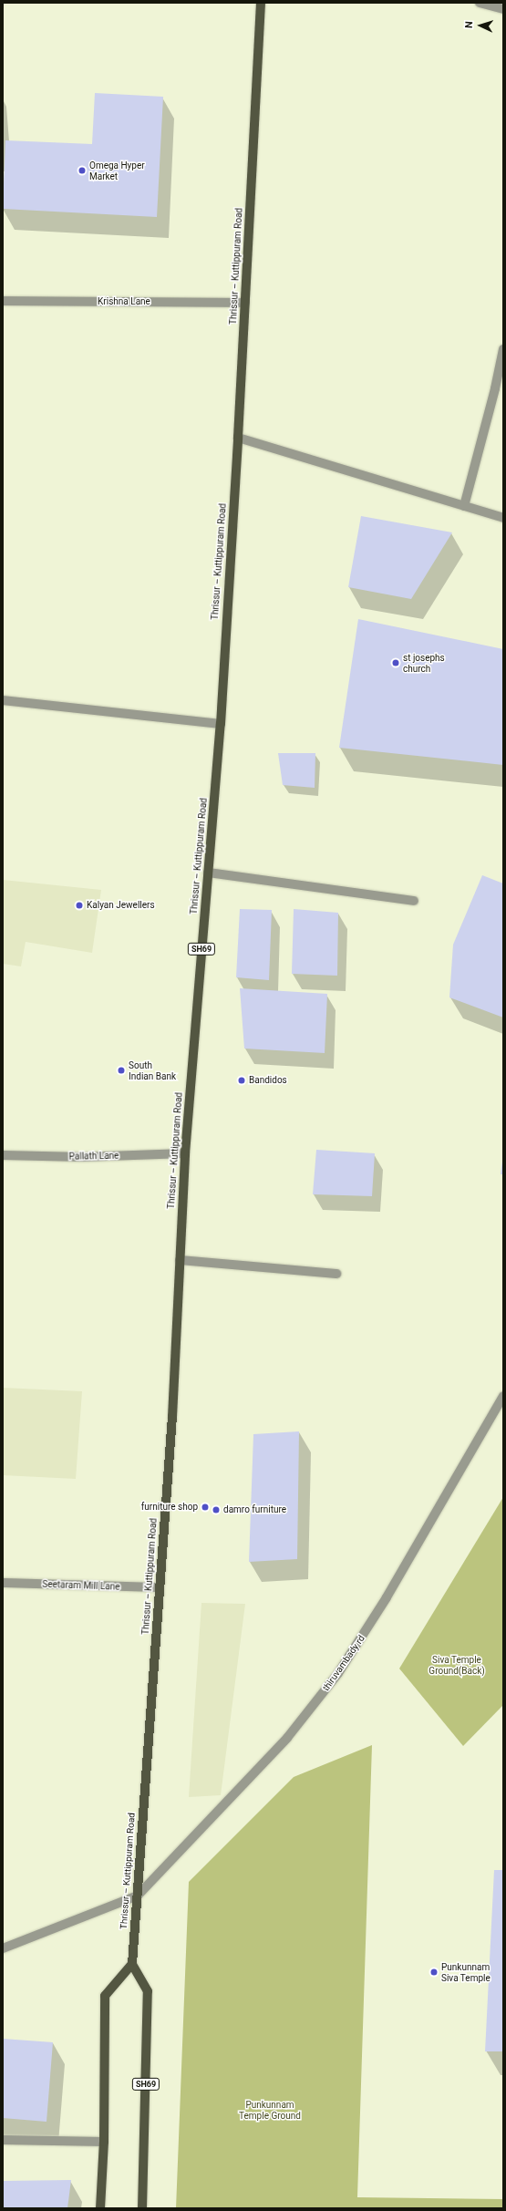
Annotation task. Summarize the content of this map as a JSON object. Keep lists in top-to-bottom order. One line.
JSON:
{"streets":{"main road":["Thrissur – Kuttippuram Road","SH69"],"street":["Krishna Lane","Pallath Lane","Seetaram Mill Lane","thiruvambady rd"]},"crossings":[["Thrissur – Kuttippuram Road","Krishna Lane"],["Thrissur – Kuttippuram Road","SH69"],["Thrissur – Kuttippuram Road","Pallath Lane"],["Thrissur – Kuttippuram Road","Seetaram Mill Lane"],["Thrissur – Kuttippuram Road","thiruvambady rd"]],"parks":["Siva Temple Ground(Back)","Punkunnam Temple Ground"],"places":["Omega Hyper Market","st josephs church","Kalyan Jewellers","South Indian Bank","Bandidos","furniture shop","damro furniture","Punkunnam Siva Temple"],"north":"left"}
